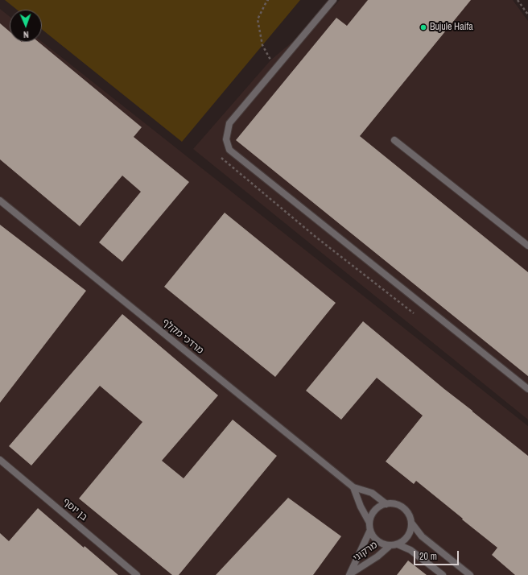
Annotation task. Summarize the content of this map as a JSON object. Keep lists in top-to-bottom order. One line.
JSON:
{"streets":{"street":["מרדכי מקלף","בן יוסף","מרקוני"]},"crossings":[["מרדכי מקלף","מרקוני"]],"places":["Bujule Haifa"],"scale_bar":"20 m","north":"bottom"}
